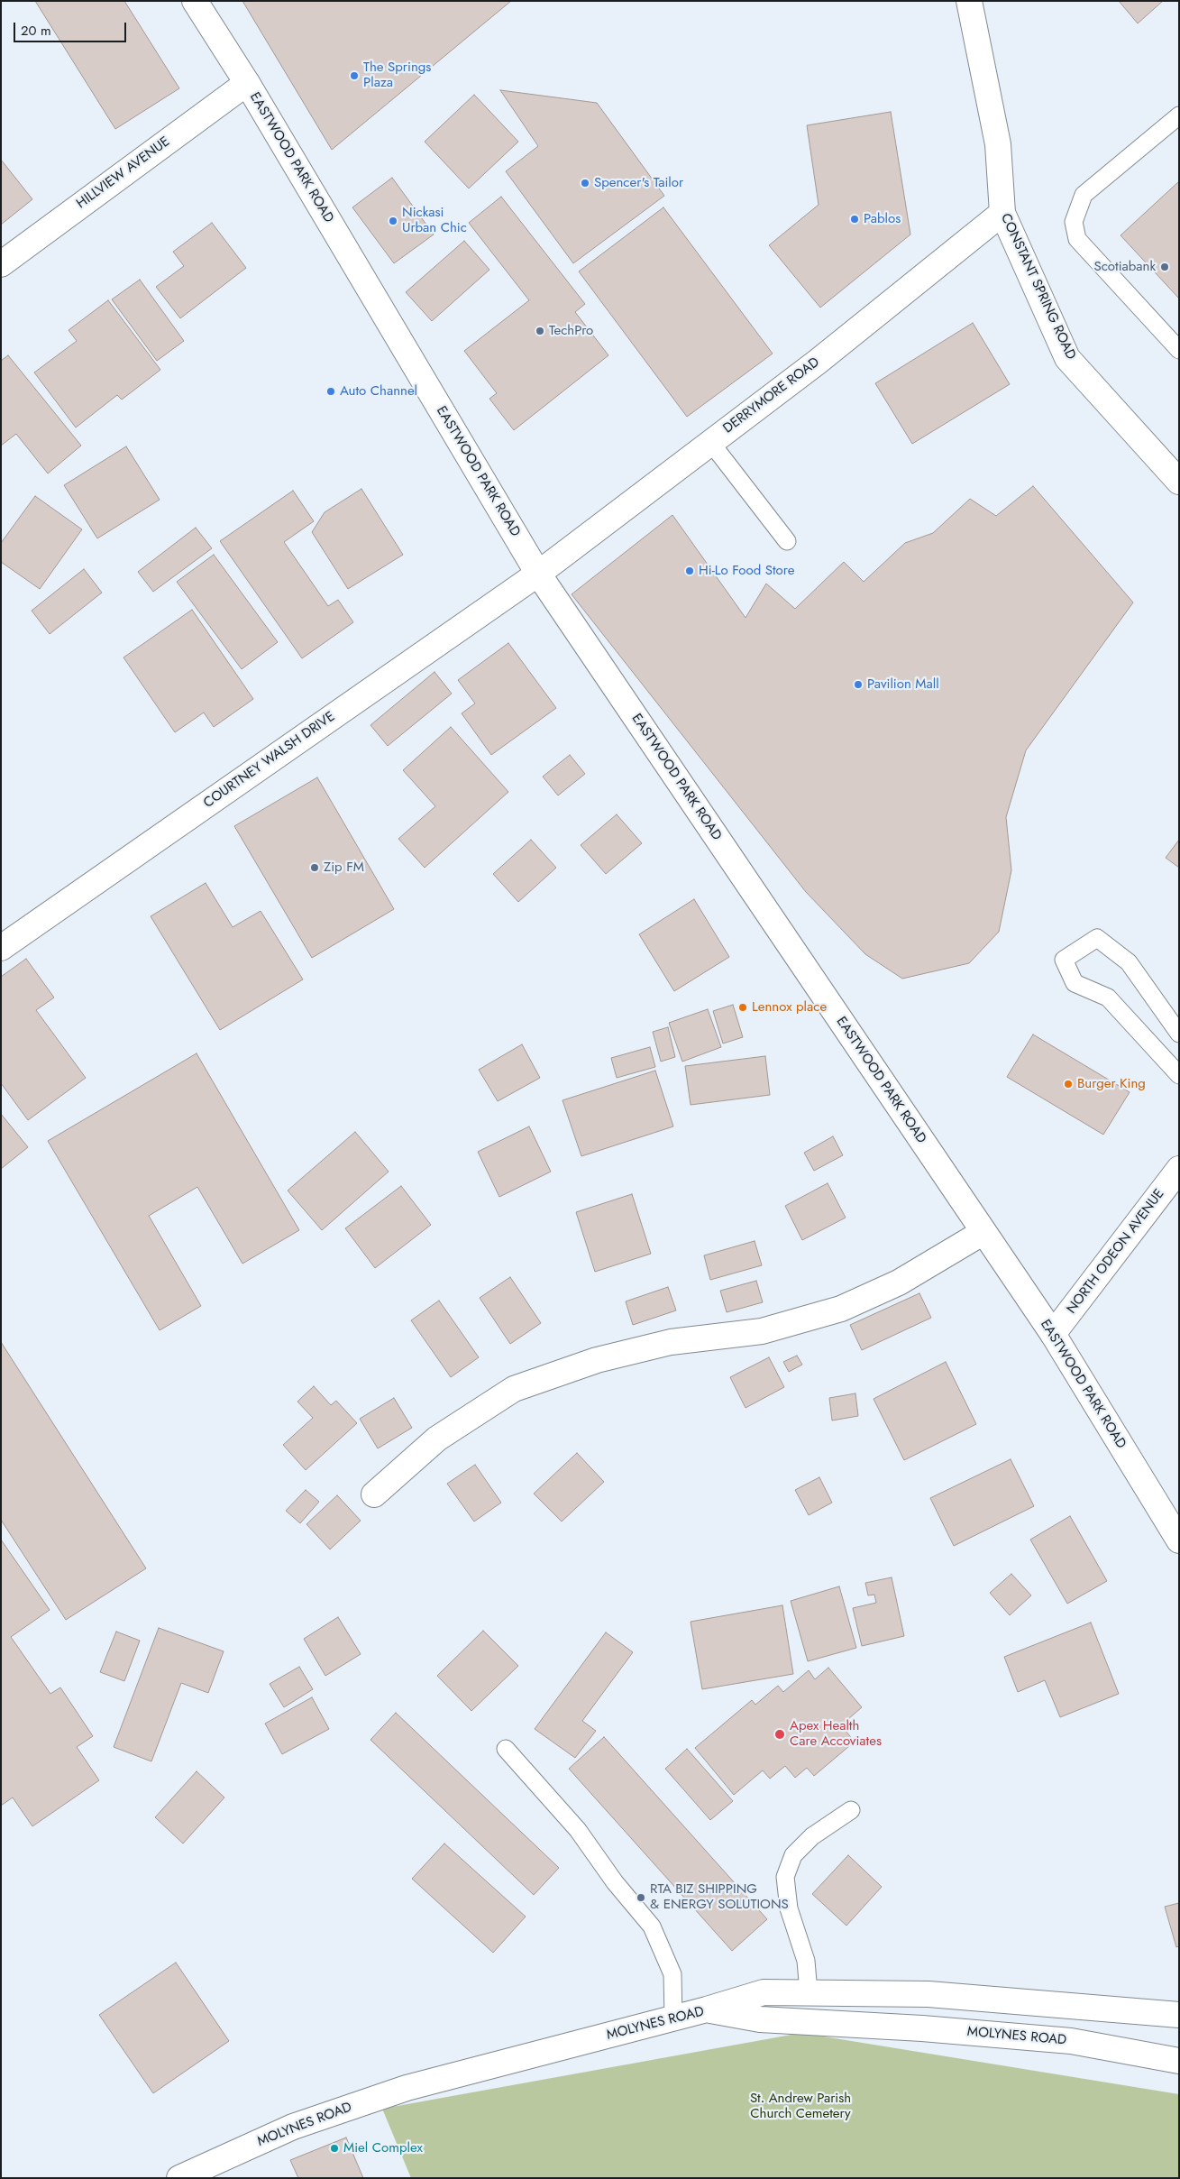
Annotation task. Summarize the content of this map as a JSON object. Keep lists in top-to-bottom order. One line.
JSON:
{"streets":{"main road":["EASTWOOD PARK ROAD","HILLVIEW AVENUE","CONSTANT SPRING ROAD","DERRYMORE ROAD","COURTNEY WALSH DRIVE","NORTH ODEON AVENUE","MOLYNES ROAD"]},"crossings":[["EASTWOOD PARK ROAD","HILLVIEW AVENUE"],["EASTWOOD PARK ROAD","DERRYMORE ROAD"],["EASTWOOD PARK ROAD","COURTNEY WALSH DRIVE"],["EASTWOOD PARK ROAD","NORTH ODEON AVENUE"],["CONSTANT SPRING ROAD","DERRYMORE ROAD"],["DERRYMORE ROAD","COURTNEY WALSH DRIVE"]],"parks":["St. Andrew Parish Church Cemetery"],"places":["The Springs Plaza","Spencer's Tailor","Pablos","Nickasi Urban Chic","Scotiabank","TechPro","Auto Channel","Hi-Lo Food Store","Pavilion Mall","Zip FM","Lennox place","Burger King","Apex Health Care Accoviates","RTA BIZ SHIPPING & ENERGY SOLUTIONS","Miel Complex"],"scale_bar":"20 m"}
